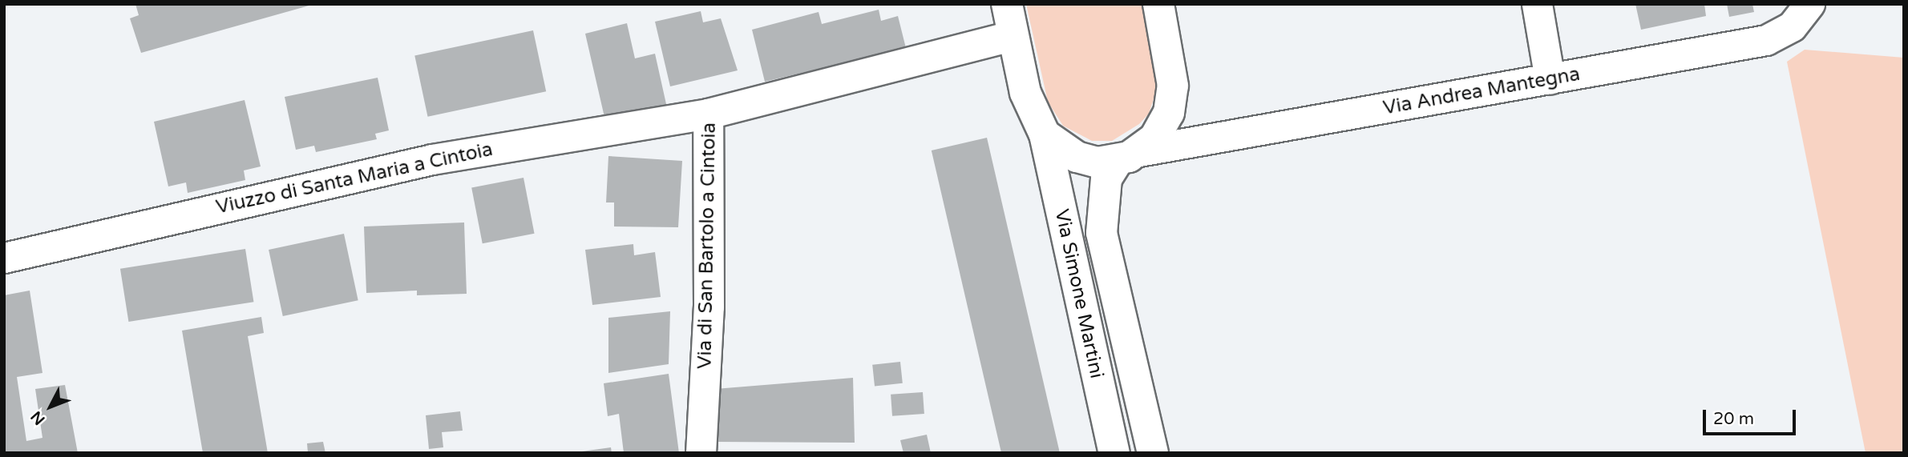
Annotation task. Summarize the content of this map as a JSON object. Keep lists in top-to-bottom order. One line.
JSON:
{"streets":{"street":["Via Andrea Mantegna","Viuzzo di Santa Maria a Cintoia","Via di San Bartolo a Cintoia","Via Simone Martini"]},"crossings":[["Via Andrea Mantegna","Via Simone Martini"],["Viuzzo di Santa Maria a Cintoia","Via di San Bartolo a Cintoia"],["Via di San Bartolo a Cintoia","Via Simone Martini"]],"scale_bar":"20 m","north":"bottom left"}
